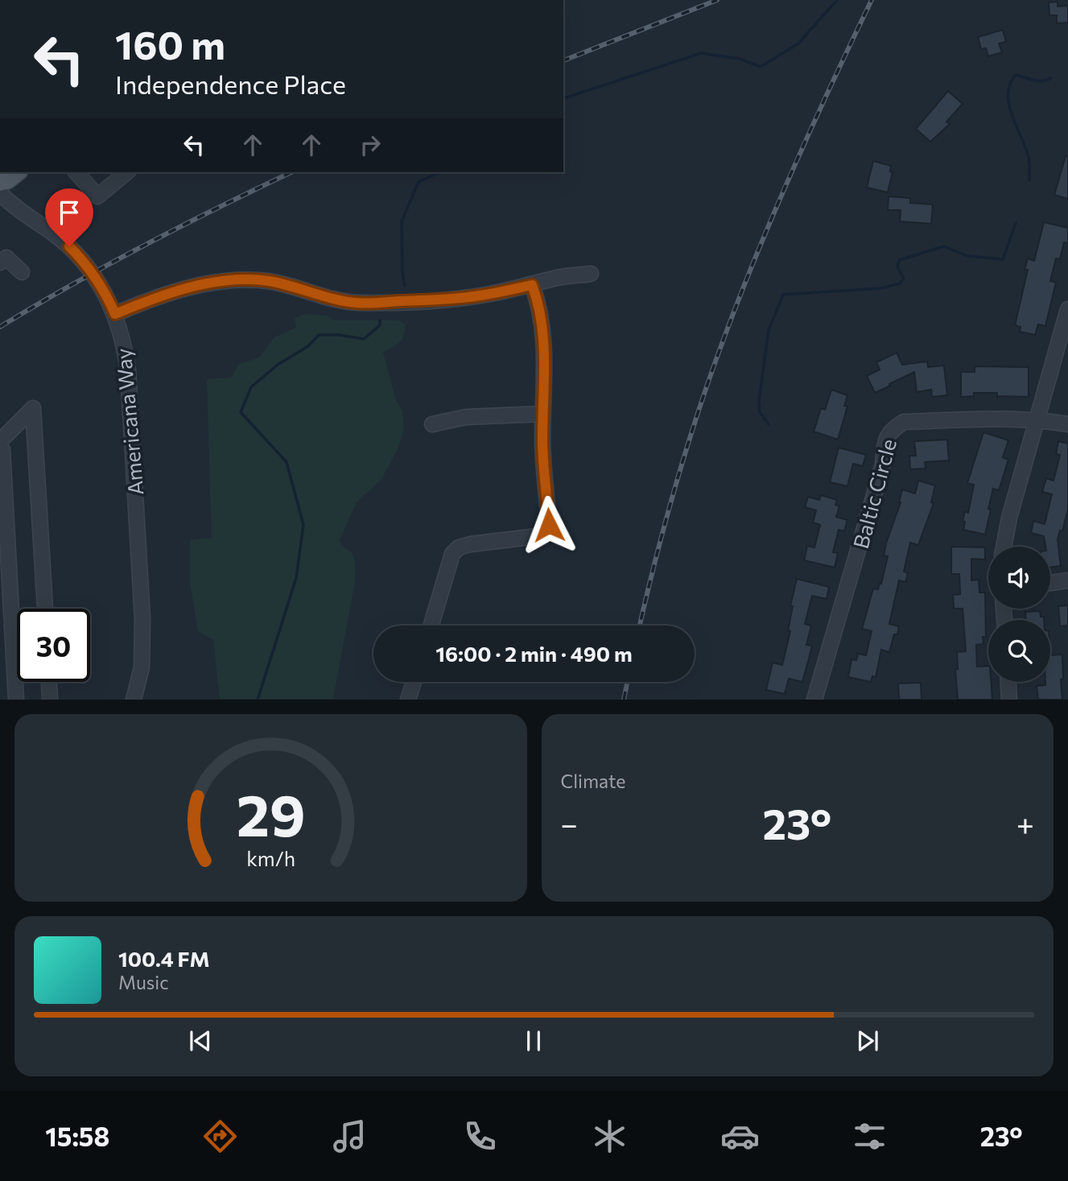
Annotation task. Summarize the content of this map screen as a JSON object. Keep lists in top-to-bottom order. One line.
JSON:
{"streets":{"street":["Americana Way","Baltic Circle"]},"page":{"turn":["160 m","Independence Place"],"limit":"30","trip":"16:00 · 2 min · 490 m","tile":"Climate","heat":["−","23°","+"],"song":["100.4 FM","Music"],"tabs":["15:58","23°"],"gauge":["29","km/h"]}}
